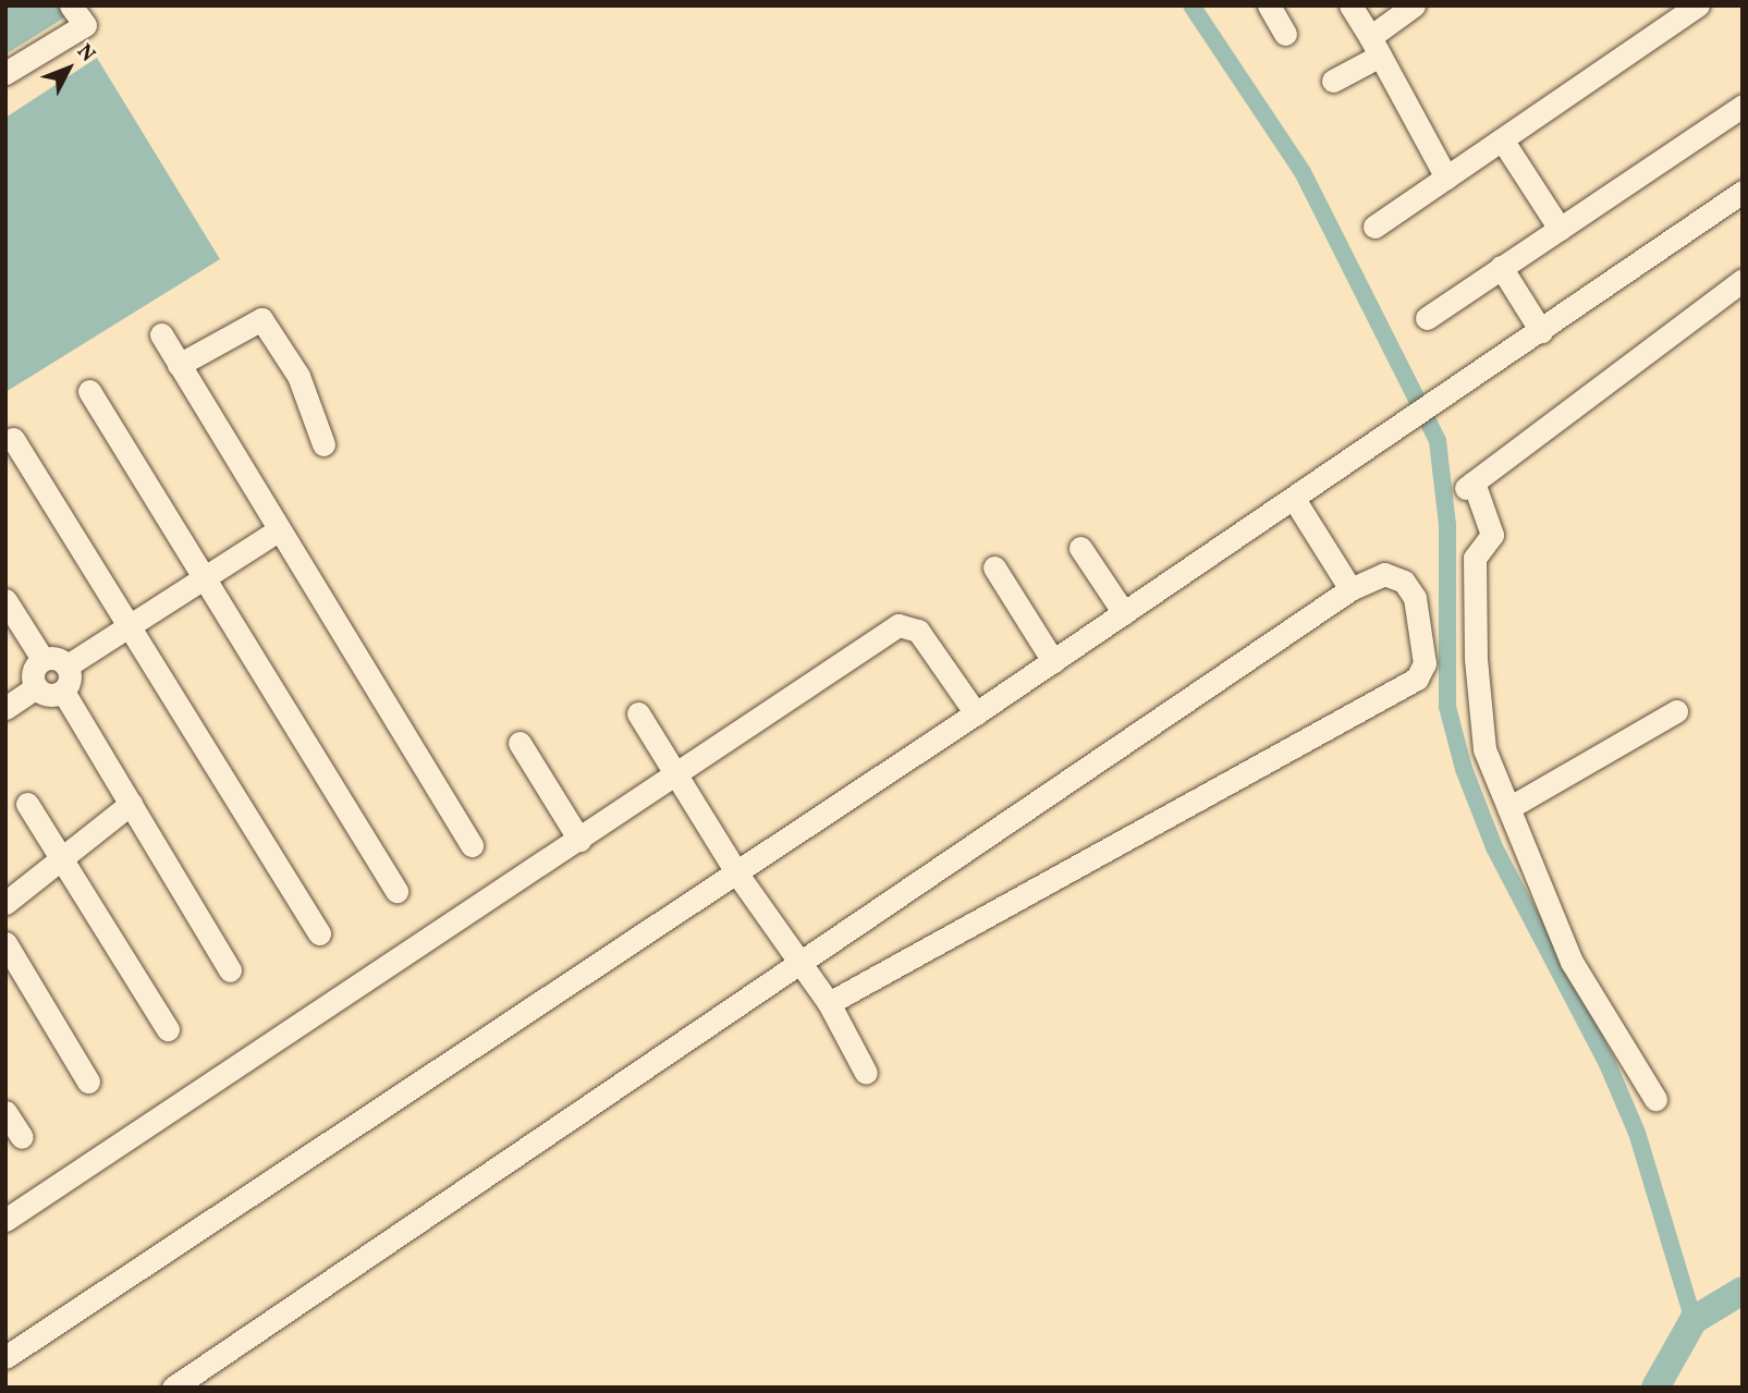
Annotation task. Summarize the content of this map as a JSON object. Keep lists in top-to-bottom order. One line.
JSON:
{"north":"top right"}
